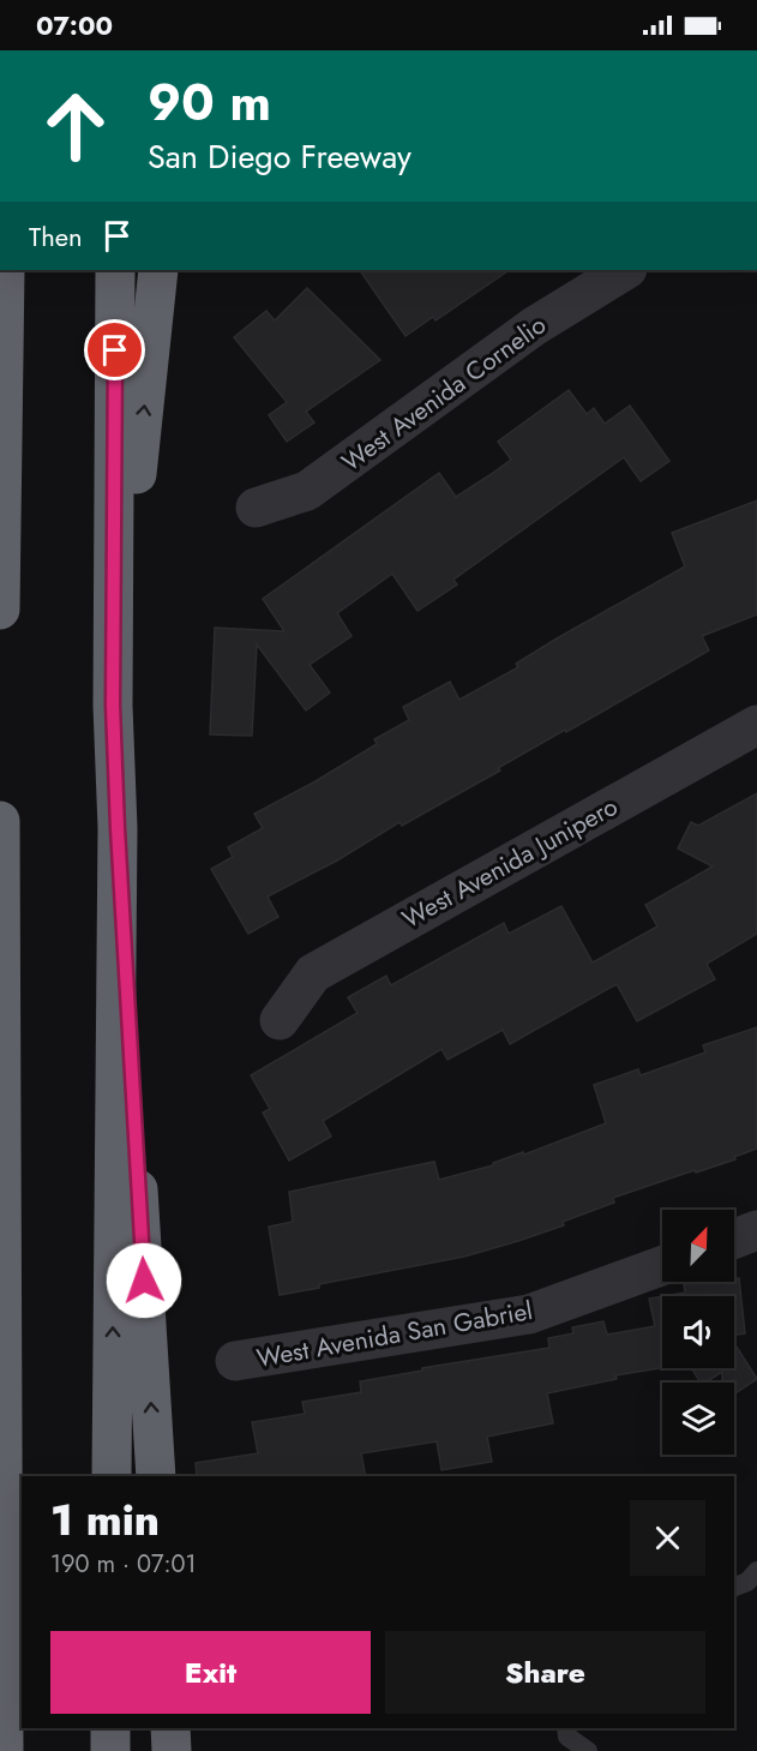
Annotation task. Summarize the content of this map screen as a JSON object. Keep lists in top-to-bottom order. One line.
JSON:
{"streets":{"street":["West Avenida Cornelio","West Avenida Junipero","West Avenida San Gabriel"]},"north":"top right","page":{"status":"07:00","turn":["90 m","San Diego Freeway"],"then":"Then","heading":["1 min","190 m · 07:01"],"buttons":["Exit","Share"]}}
